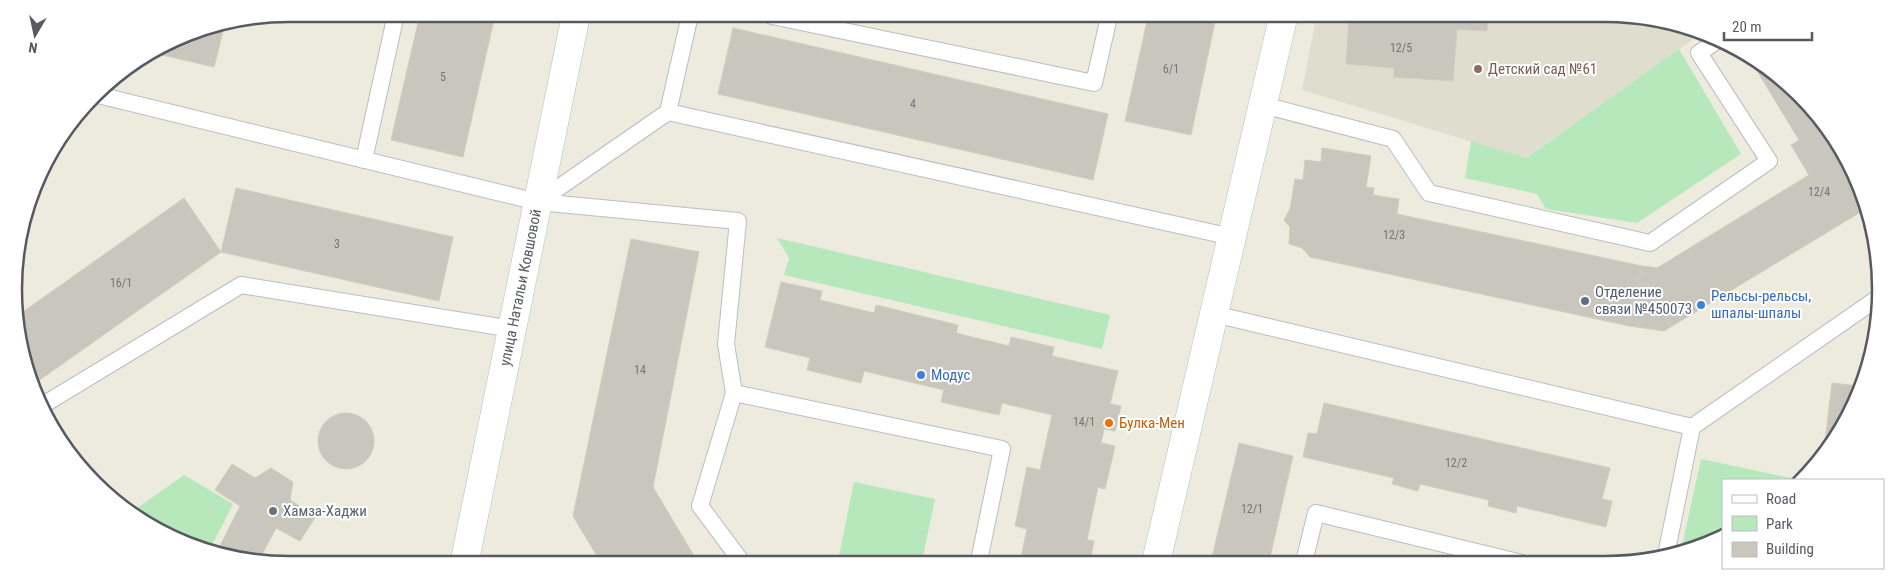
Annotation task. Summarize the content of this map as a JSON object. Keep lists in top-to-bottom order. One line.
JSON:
{"streets":{"street":["улица Натальи Ковшовой"]},"places":["Детский сад №61","Отделение связи №450073","Рельсы-рельсы, шпалы-шпалы","Модус","Булка-Мен","Хамза-Хаджи"],"house_numbers":["12/5","6/1","5","4","12/4","12/3","3","16/1","14","14/1","12/2","12/1"],"legend":["Road","Park","Building"],"scale_bar":"20 m","north":"bottom"}
